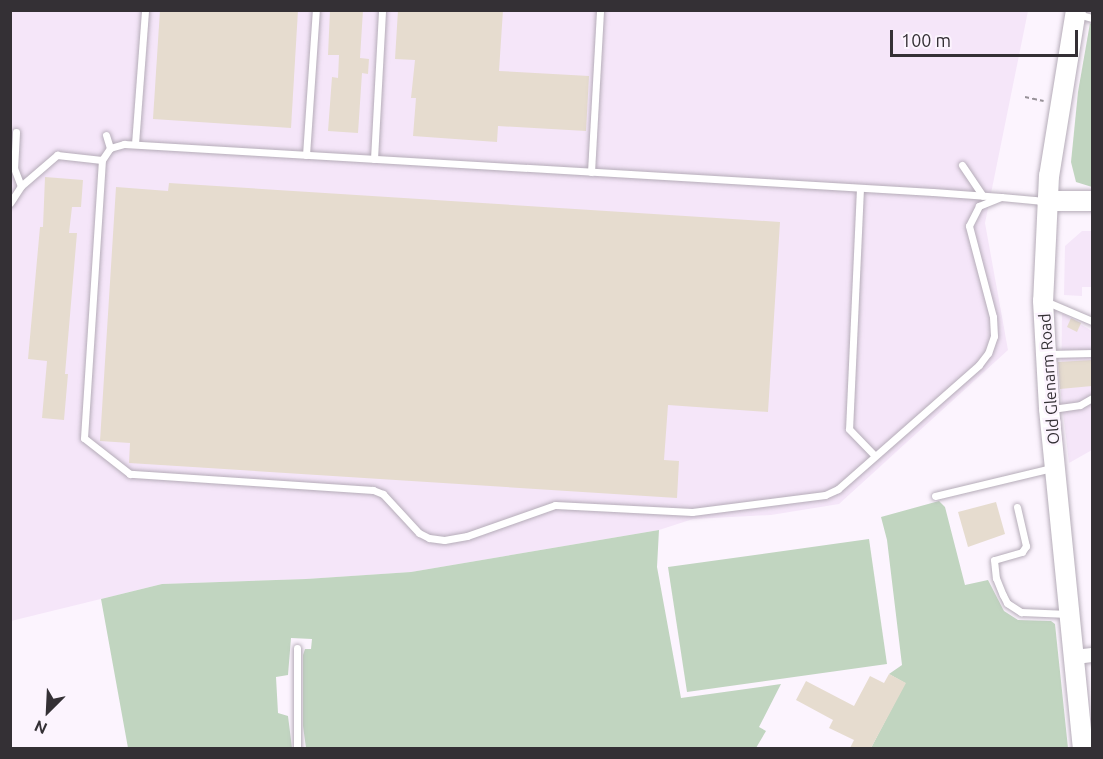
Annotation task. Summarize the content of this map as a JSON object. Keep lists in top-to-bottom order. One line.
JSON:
{"streets":{"street":["Old Glenarm Road"]},"scale_bar":"100 m","north":"bottom left"}
